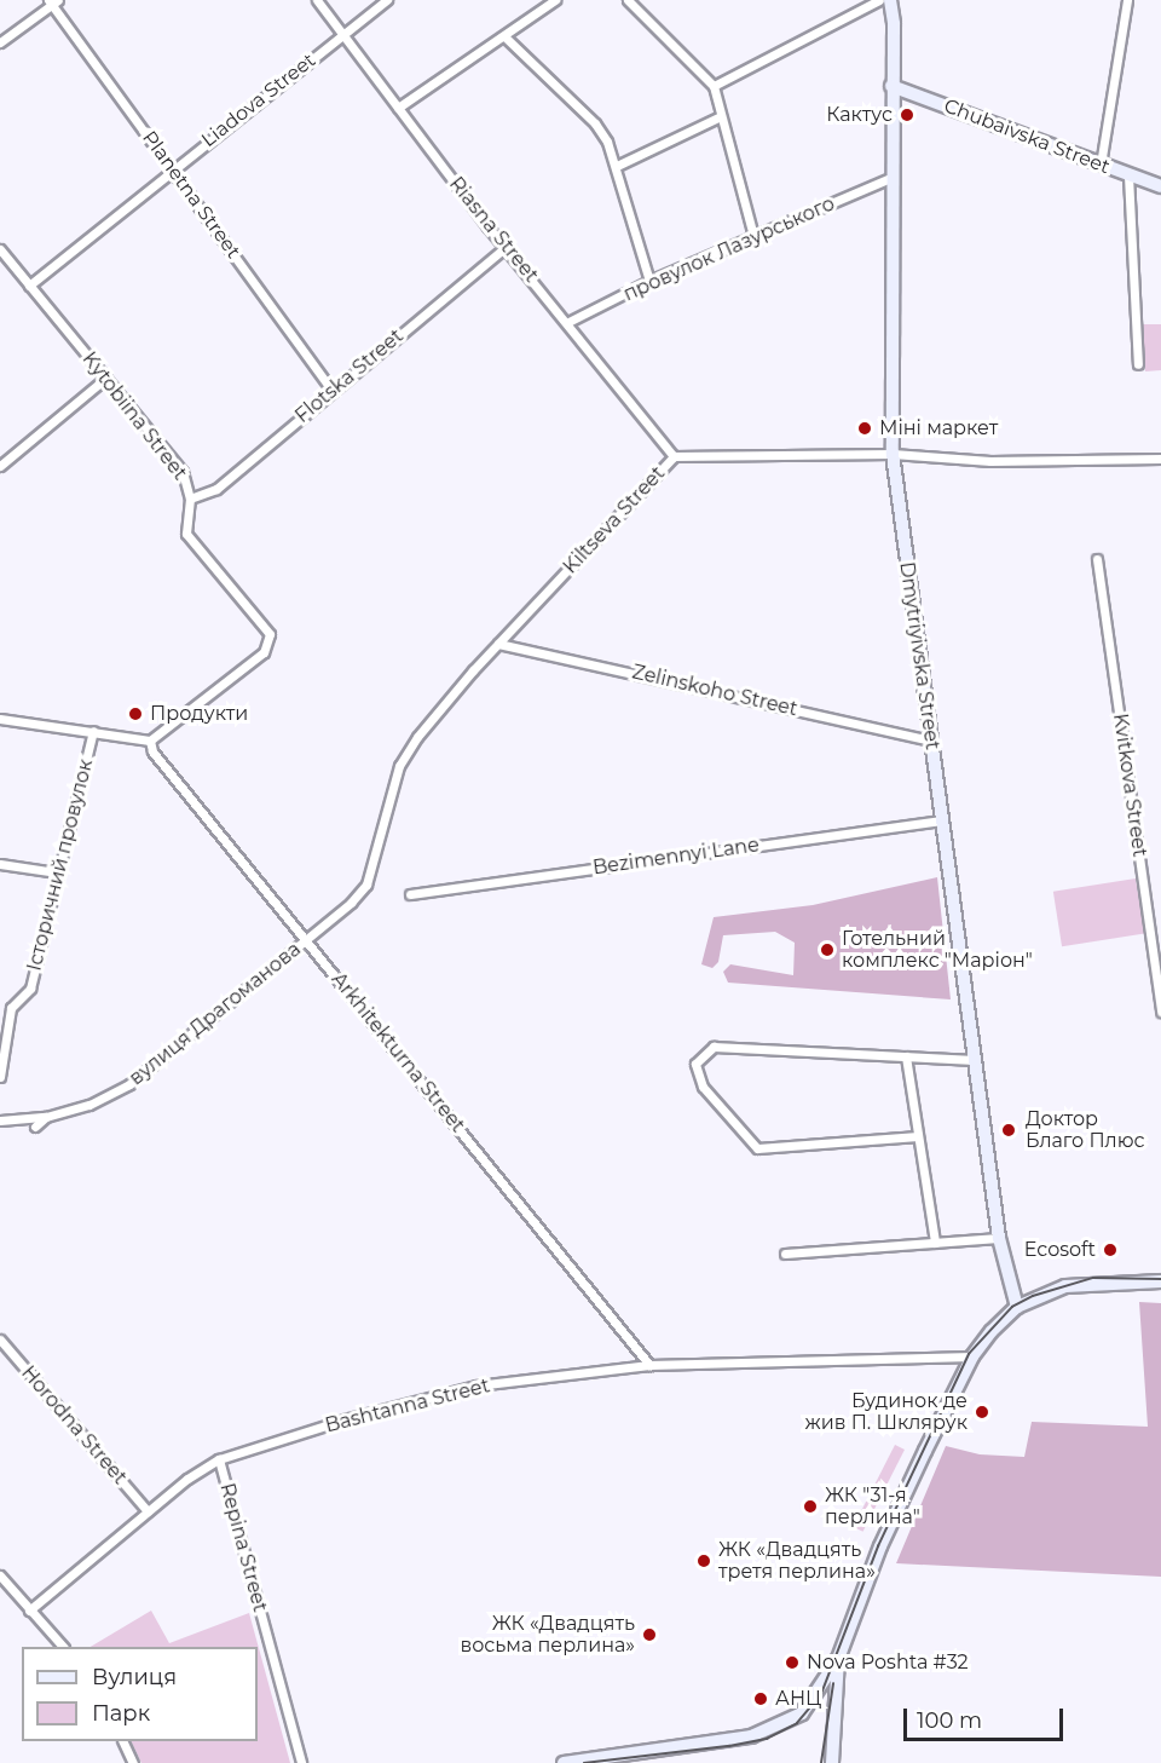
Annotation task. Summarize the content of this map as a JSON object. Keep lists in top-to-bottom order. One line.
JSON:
{"streets":{"main road":["Chubaivska Street","Dmytriyivska Street"],"street":["Liadova Street","Planetna Street","Riasna Street","провулок Лазурського","Flotska Street","Kytobiina Street","Kiltseva Street","Zelinskoho Street","Kvitkova Street","Bezimennyi Lane","Історичний провулок","вулиця Драгоманова","Arkhitekturna Street","Bashtanna Street","Horodna Street","Repina Street"]},"crossings":[["Liadova Street","Planetna Street"],["Liadova Street","Riasna Street"],["Liadova Street","Kytobiina Street"],["Chubaivska Street","Dmytriyivska Street"],["Planetna Street","Flotska Street"],["Riasna Street","провулок Лазурського"],["Riasna Street","Flotska Street"],["Riasna Street","Kiltseva Street"],["провулок Лазурського","Dmytriyivska Street"],["Flotska Street","Kytobiina Street"],["Kytobiina Street","Arkhitekturna Street"],["Kiltseva Street","Dmytriyivska Street"],["Kiltseva Street","Zelinskoho Street"],["Kiltseva Street","вулиця Драгоманова"],["Kiltseva Street","Arkhitekturna Street"],["Dmytriyivska Street","Zelinskoho Street"],["Dmytriyivska Street","Bezimennyi Lane"],["вулиця Драгоманова","Arkhitekturna Street"],["Arkhitekturna Street","Bashtanna Street"],["Bashtanna Street","Horodna Street"],["Bashtanna Street","Repina Street"]],"places":["Кактус","Міні маркет","Продукти","Готельний комплекс \"Маріон\"","Доктор Благо Плюс","Ecosoft","Будинок де жив П. Шклярук","ЖК \"31-я перлина\"","ЖК «Двадцять третя перлина»","ЖК «Двадцять восьма перлина»","Nova Poshta #32","АНЦ"],"legend":["Вулиця","Парк"],"scale_bar":"100 m"}
